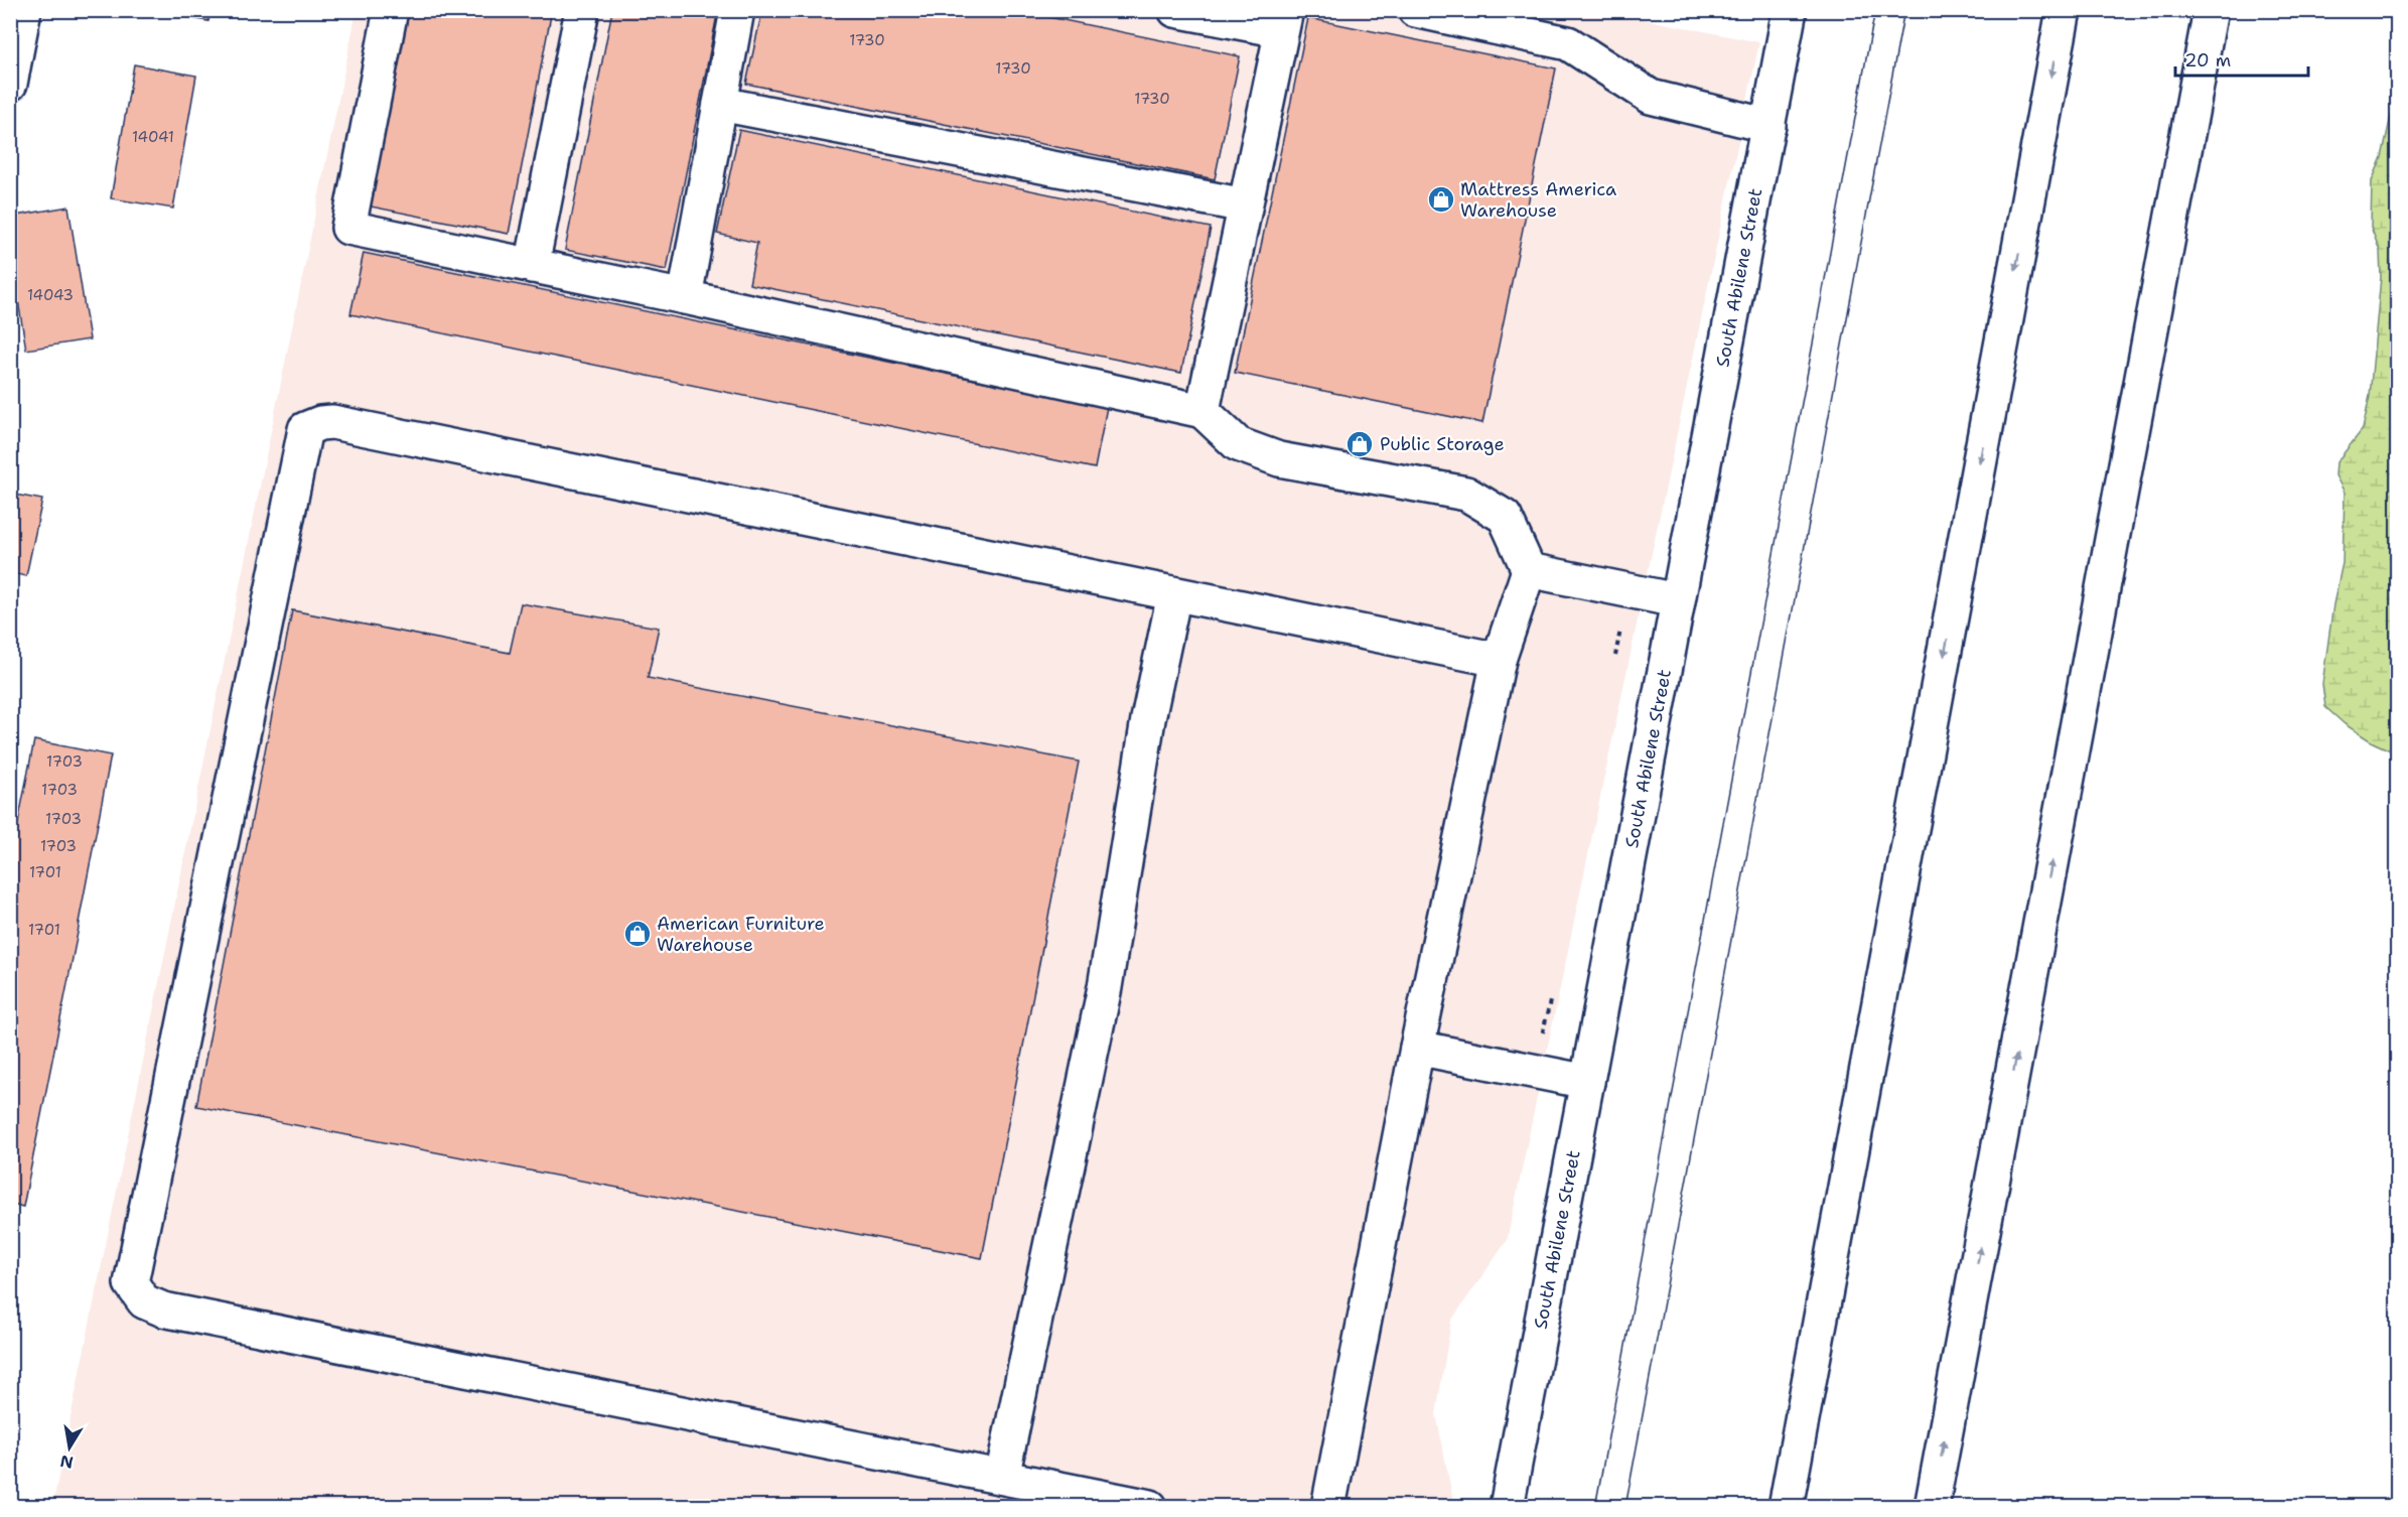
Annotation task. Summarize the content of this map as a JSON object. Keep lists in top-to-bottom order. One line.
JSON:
{"streets":{"main road":["South Abilene Street"]},"places":{"shop":["Mattress America Warehouse","Public Storage","American Furniture Warehouse"]},"house_numbers":["1730","1730","1730","14041","14043","1703","1703","1703","1703","1701","1701"],"scale_bar":"20 m","north":"bottom"}
